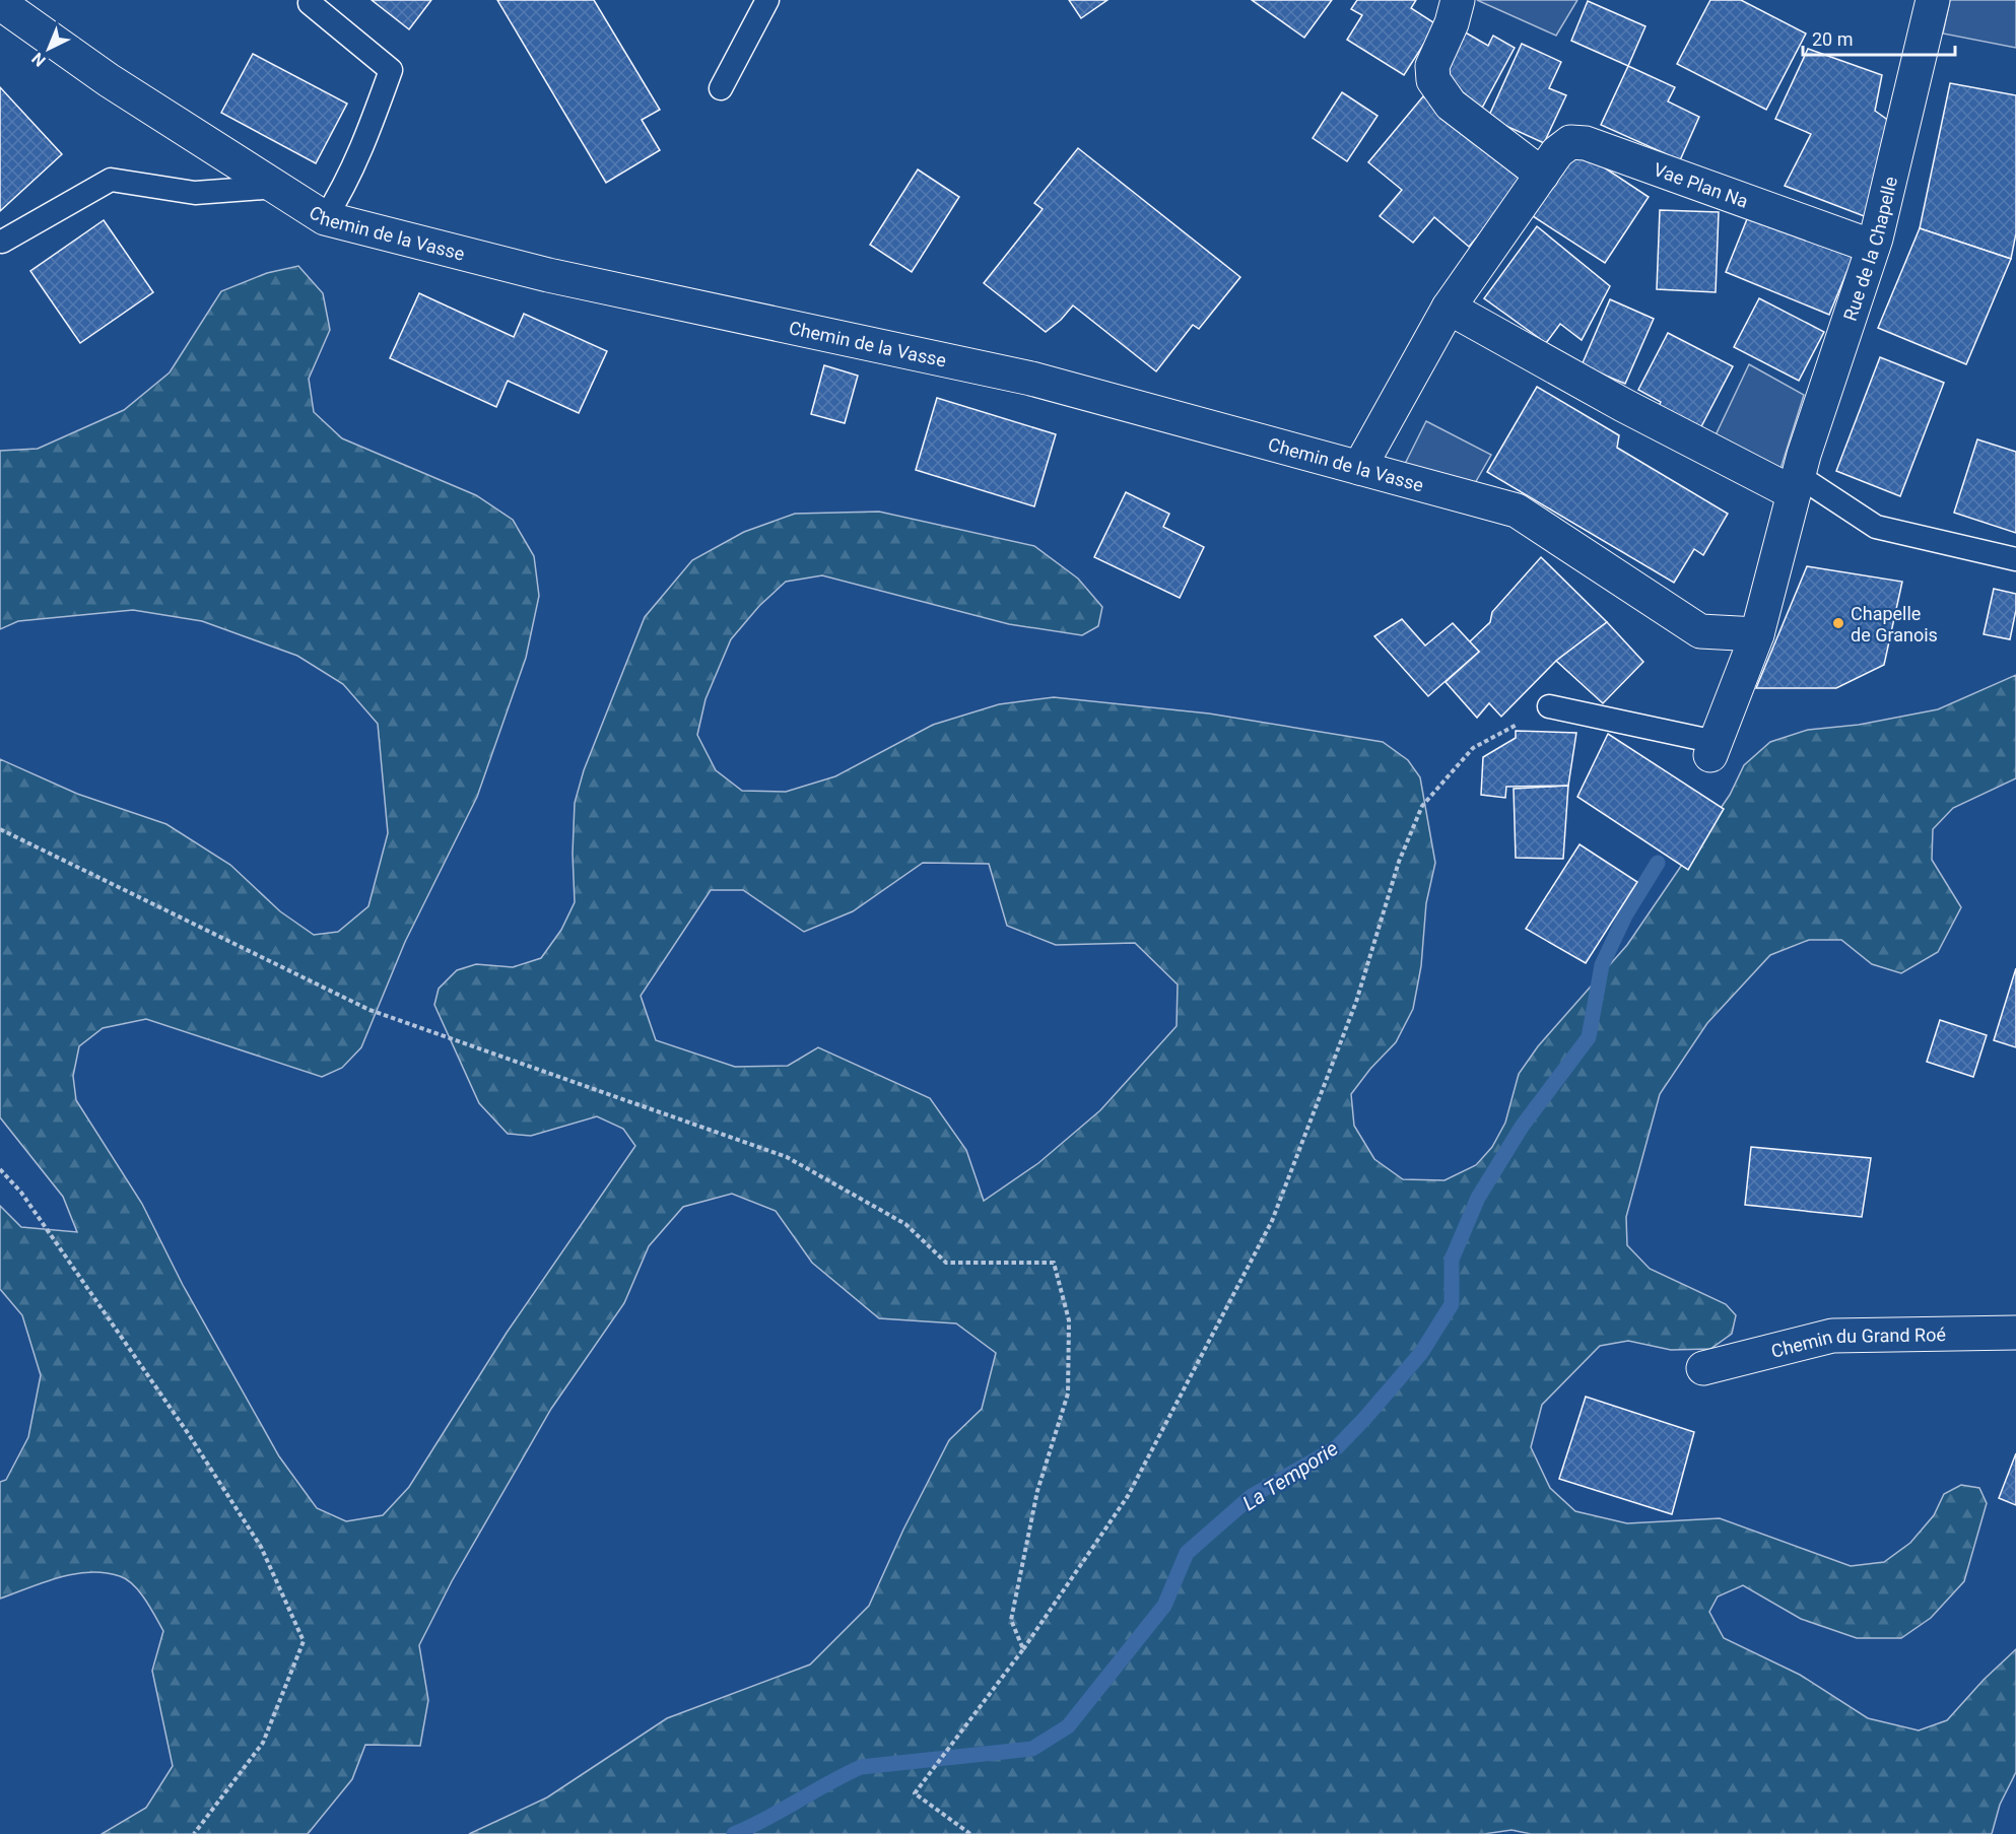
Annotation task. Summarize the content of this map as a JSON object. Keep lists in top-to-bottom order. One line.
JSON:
{"streets":{"street":["Vae Plan Na","Chemin de la Vasse","Rue de la Chapelle","Chemin du Grand Roé"]},"crossings":[["Vae Plan Na","Chemin de la Vasse"],["Vae Plan Na","Rue de la Chapelle"],["Chemin de la Vasse","Rue de la Chapelle"]],"water":["La Temporie"],"places":["Chapelle de Granois"],"scale_bar":"20 m","north":"bottom left"}
